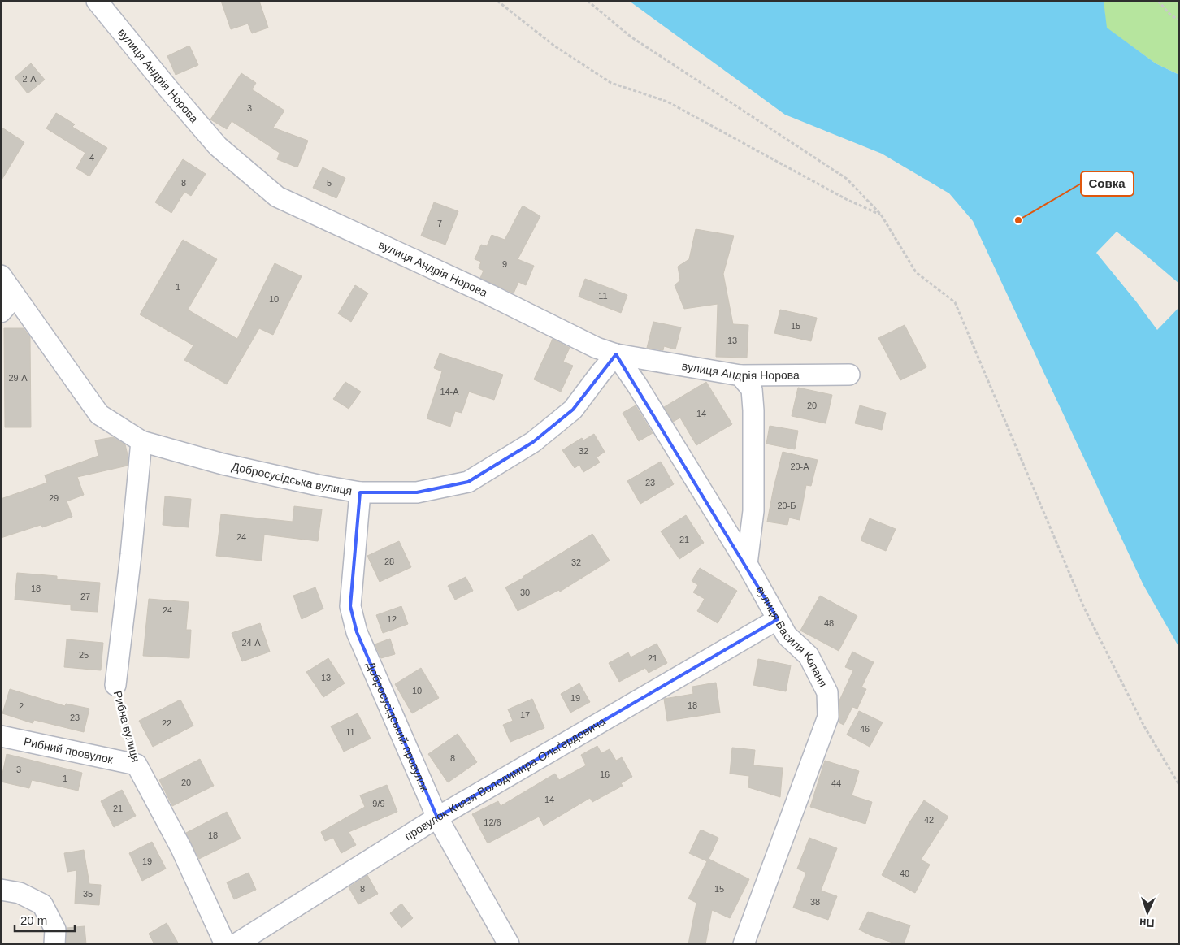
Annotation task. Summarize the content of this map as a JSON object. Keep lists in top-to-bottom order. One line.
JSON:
{"streets":{"street":["вулиця Андрія Норова","Добросусідська вулиця","вулиця Василя Копаня","Рибна вулиця","Добросусідський провулок","Рибний провулок","провулок Князя Володимира Ольґердовича"]},"crossings":[["вулиця Андрія Норова","Добросусідська вулиця"],["вулиця Андрія Норова","вулиця Василя Копаня"],["Добросусідська вулиця","вулиця Василя Копаня"],["Добросусідська вулиця","Рибна вулиця"],["Добросусідська вулиця","Добросусідський провулок"],["вулиця Василя Копаня","провулок Князя Володимира Ольґердовича"],["Рибна вулиця","Рибний провулок"],["Добросусідський провулок","провулок Князя Володимира Ольґердовича"]],"places":["Совка"],"house_numbers":["2-А","3","4","8","5","7","9","1","11","10","15","13","29-А","14-А","20","14","32","20-А","23","29","20-Б","24","21","28","32","18","30","27","24","12","48","24-А","25","21","13","10","19","18","2","17","23","22","46","11","8","3","16","1","20","44","14","9/9","21","42","12/6","18","19","40","8","15","35","38"],"scale_bar":"20 m","north":"bottom"}
